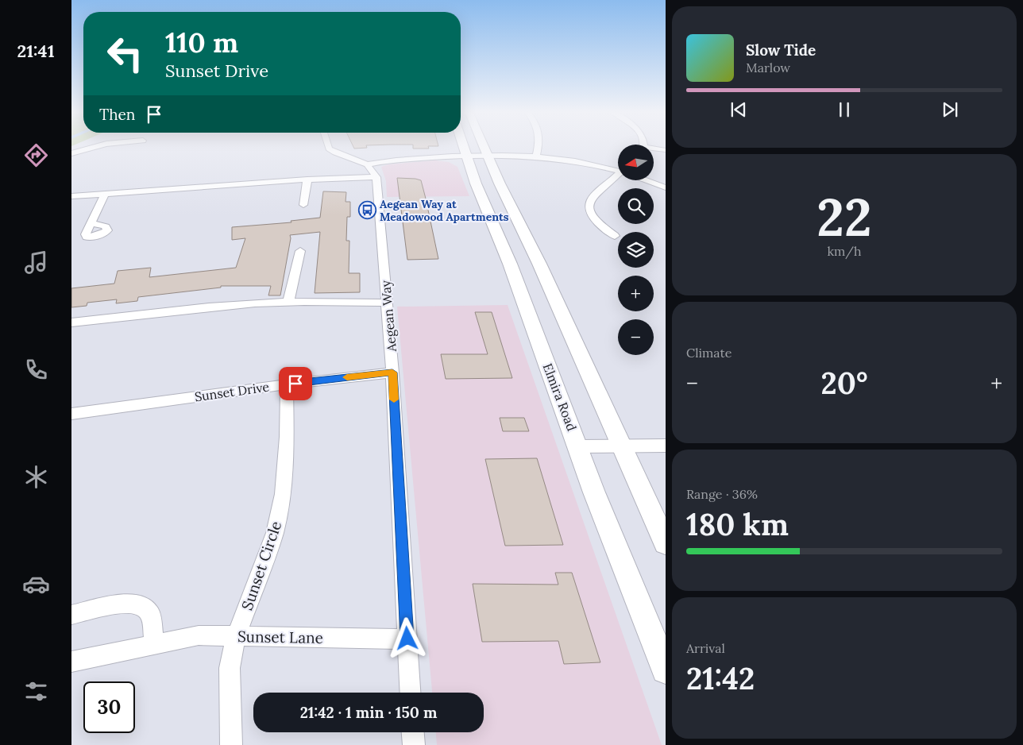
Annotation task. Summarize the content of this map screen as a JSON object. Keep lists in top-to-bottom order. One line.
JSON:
{"streets":{"main road":["Elmira Road"],"street":["Aegean Way","Sunset Drive","Sunset Circle","Sunset Lane"]},"crossings":[["Aegean Way","Sunset Drive"],["Aegean Way","Sunset Lane"],["Sunset Drive","Sunset Circle"],["Sunset Circle","Sunset Lane"]],"places":{"bus stop":["Aegean Way at Meadowood Apartments"]},"north":"left","page":{"tabs":"21:41","turn":["110 m","Sunset Drive"],"song":["Slow Tide","Marlow"],"then":"Then","map_buttons":["+","−"],"tile":[["22","km/h"],"Climate",["Range · 36%","180 km"],["Arrival","21:42"]],"heat":["−","20°","+"],"limit":"30","trip":"21:42 · 1 min · 150 m"}}
